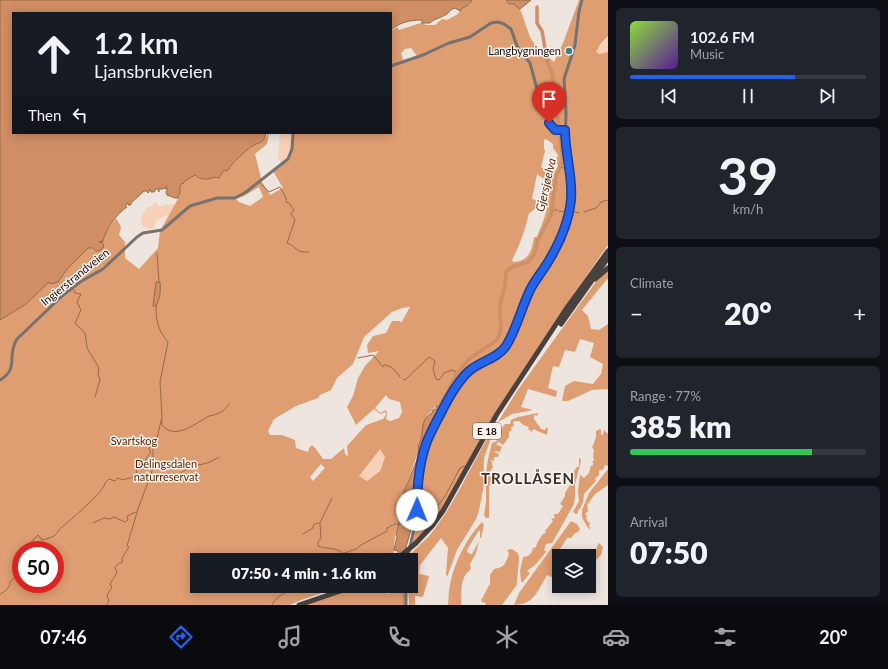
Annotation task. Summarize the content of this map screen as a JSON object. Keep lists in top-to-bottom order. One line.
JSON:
{"streets":{"highway":["E 18"],"main road":["Ingierstrandveien"]},"districts":["TROLLÅSEN"],"water":["Gjersjøelva"],"parks":["Svartskog","Delingsdalen naturreservat"],"places":["Langbygningen"],"page":{"turn":["1.2 km","Ljansbrukveien"],"song":["102.6 FM","Music"],"then":"Then","tile":[["39","km/h"],"Climate",["Range · 77%","385 km"],["Arrival","07:50"]],"heat":["−","20°","+"],"limit":"50","trip":"07:50 · 4 min · 1.6 km","tabs":["07:46","20°"]}}
